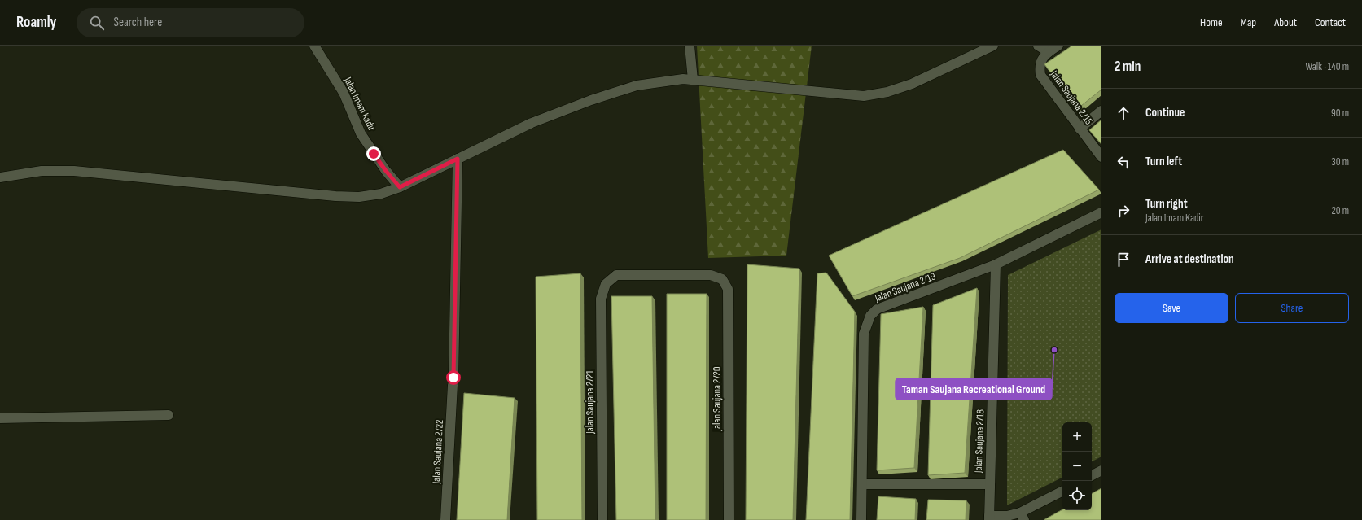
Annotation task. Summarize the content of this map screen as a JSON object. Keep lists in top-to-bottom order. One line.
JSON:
{"streets":{"street":["Jalan Saujana 2/15","Jalan Imam Kadir","Jalan Saujana 2/19","Jalan Saujana 2/20","Jalan Saujana 2/21","Jalan Saujana 2/18","Jalan Saujana 2/22"]},"crossings":[["Jalan Saujana 2/19","Jalan Saujana 2/18"],["Jalan Saujana 2/20","Jalan Saujana 2/21"]],"places":["Taman Saujana Recreational Ground"],"page":{"header":"Roamly","search":"Search here","nav":["Home","Map","About","Contact"],"heading":["2 min","Walk · 140 m"],"list":[["Continue","90 m"],["Turn left","30 m"],["Turn right","Jalan Imam Kadir","20 m"],"Arrive at destination"],"buttons":["Save","Share"],"map_buttons":["+","−"]}}
